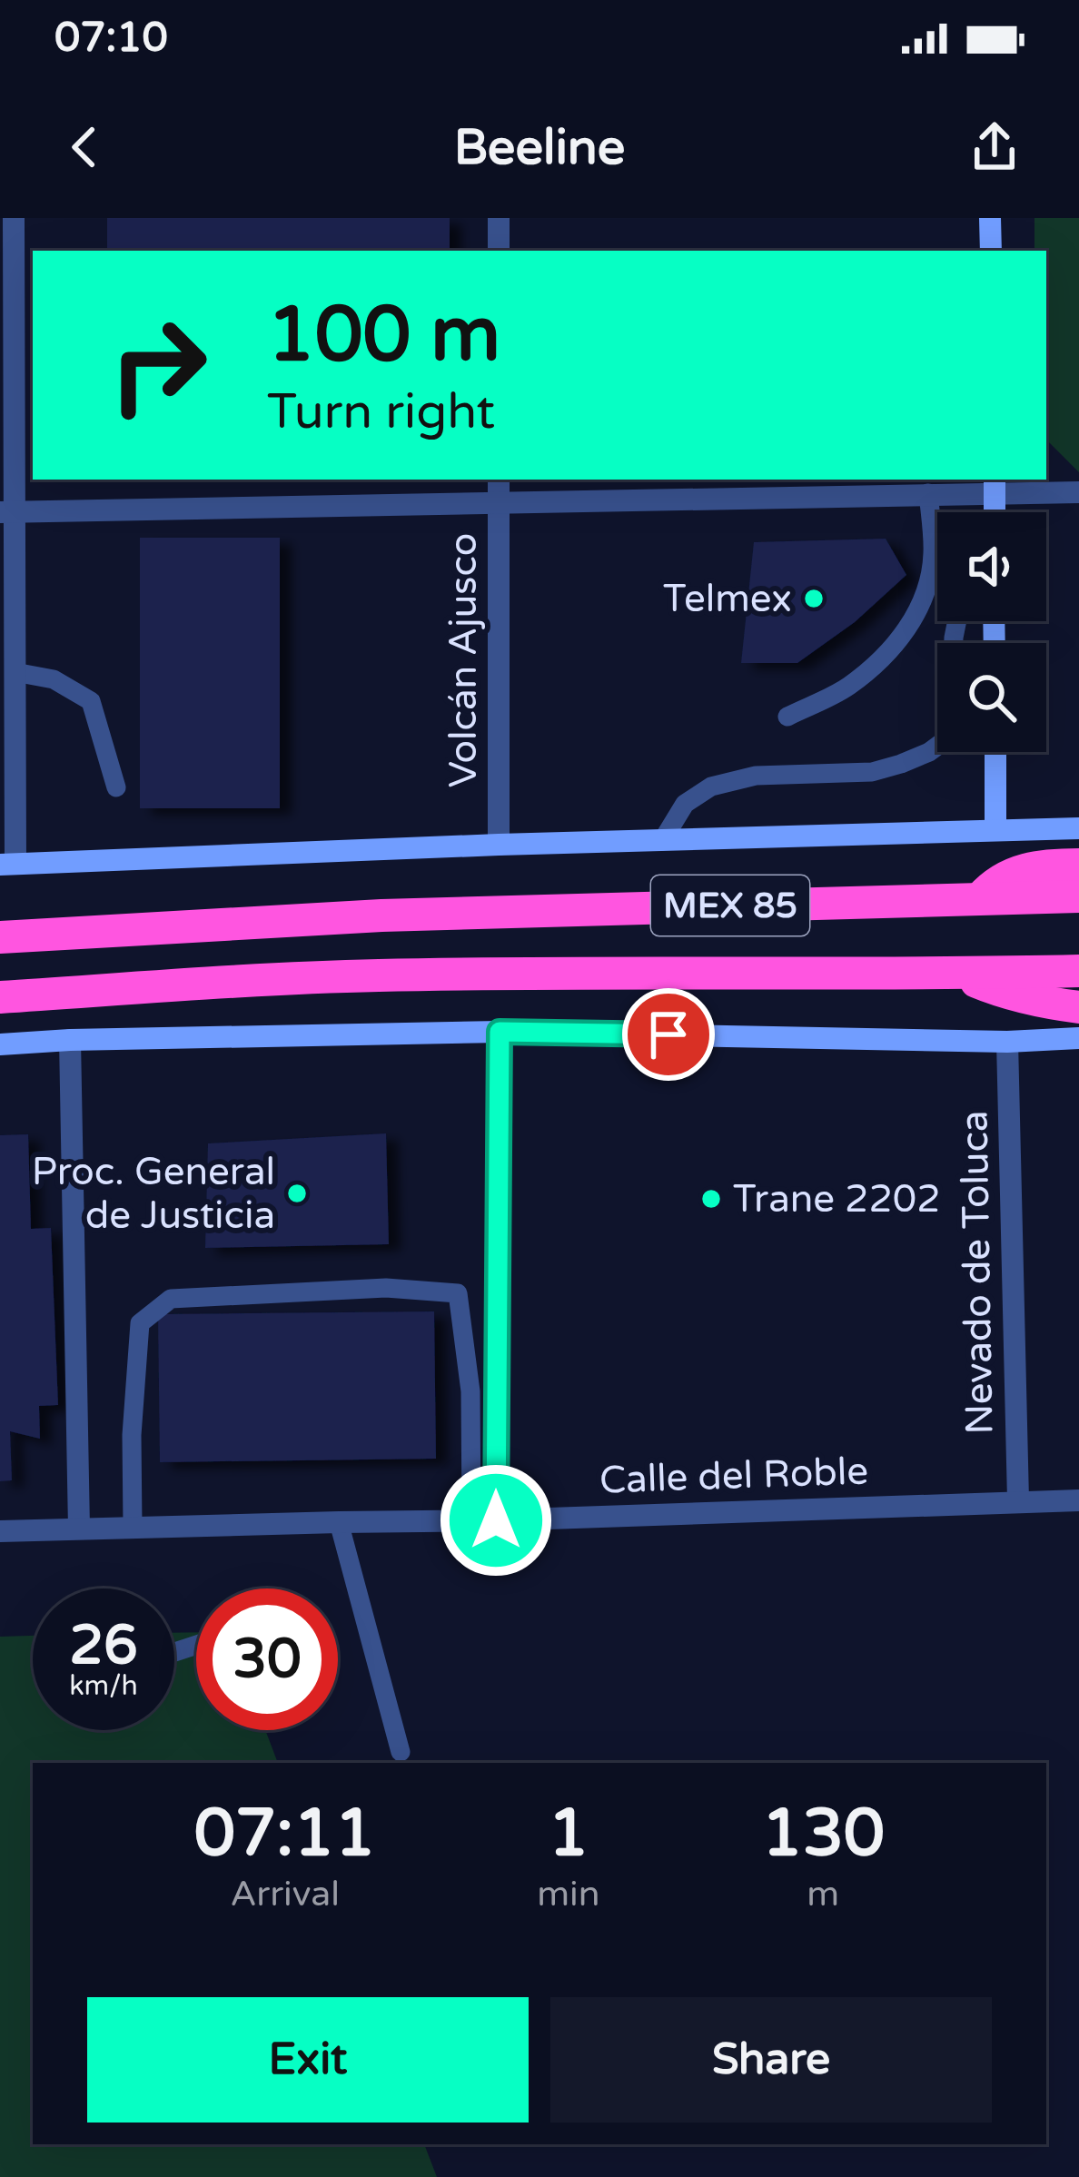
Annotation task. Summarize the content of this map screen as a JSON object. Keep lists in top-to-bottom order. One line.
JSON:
{"streets":{"highway":["MEX 85"],"street":["Volcán Ajusco","Nevado de Toluca","Calle del Roble"]},"crossings":[["Nevado de Toluca","Calle del Roble"]],"places":["Telmex","Proc. General de Justicia","Trane 2202"],"page":{"status":"07:10","header":"Beeline","turn":["100 m","Turn right"],"speed":"26 km/h","limit":"30","eta":["07:11","Arrival","1","min","130","m"],"buttons":["Exit","Share"]}}
